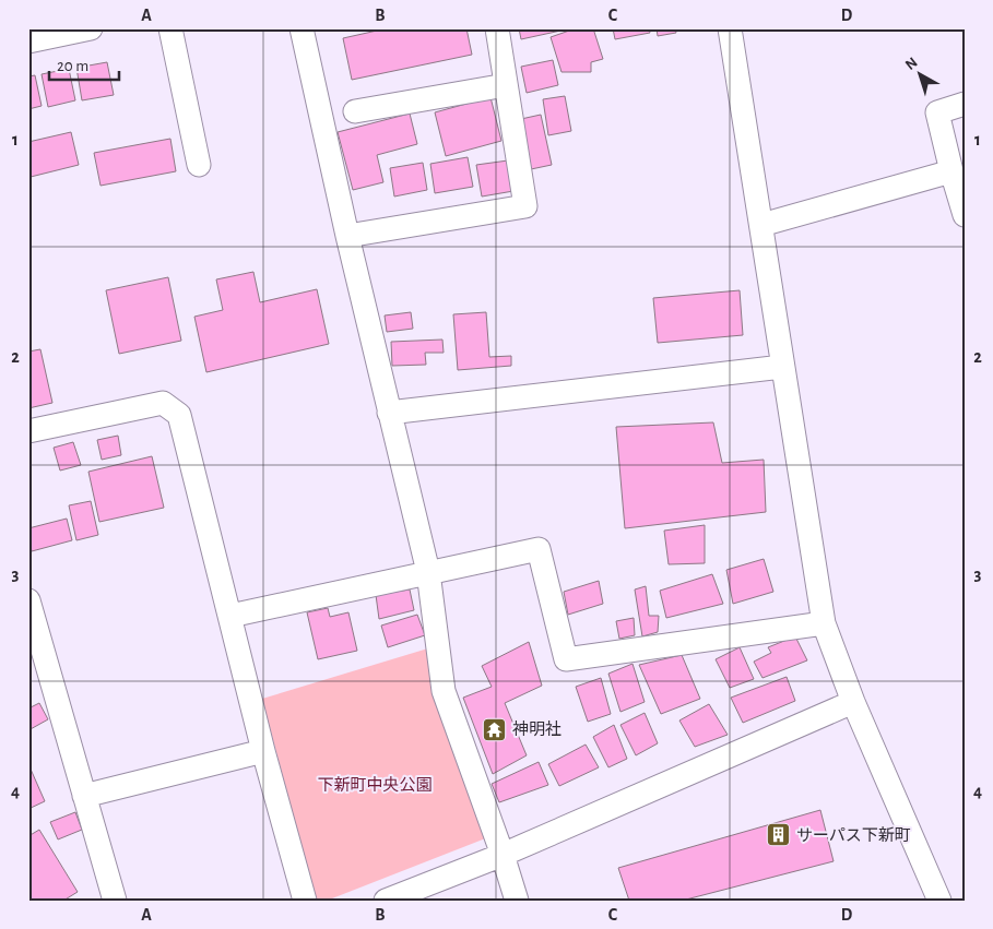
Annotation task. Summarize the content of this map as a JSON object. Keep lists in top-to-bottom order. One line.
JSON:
{"parks":["下新町中央公園"],"places":{"temple":["神明社"],"building":["サーパス下新町"]},"scale_bar":"20 m","north":"top left","grid":{"columns":["A","B","C","D"],"rows":["1","2","3","4"]}}
